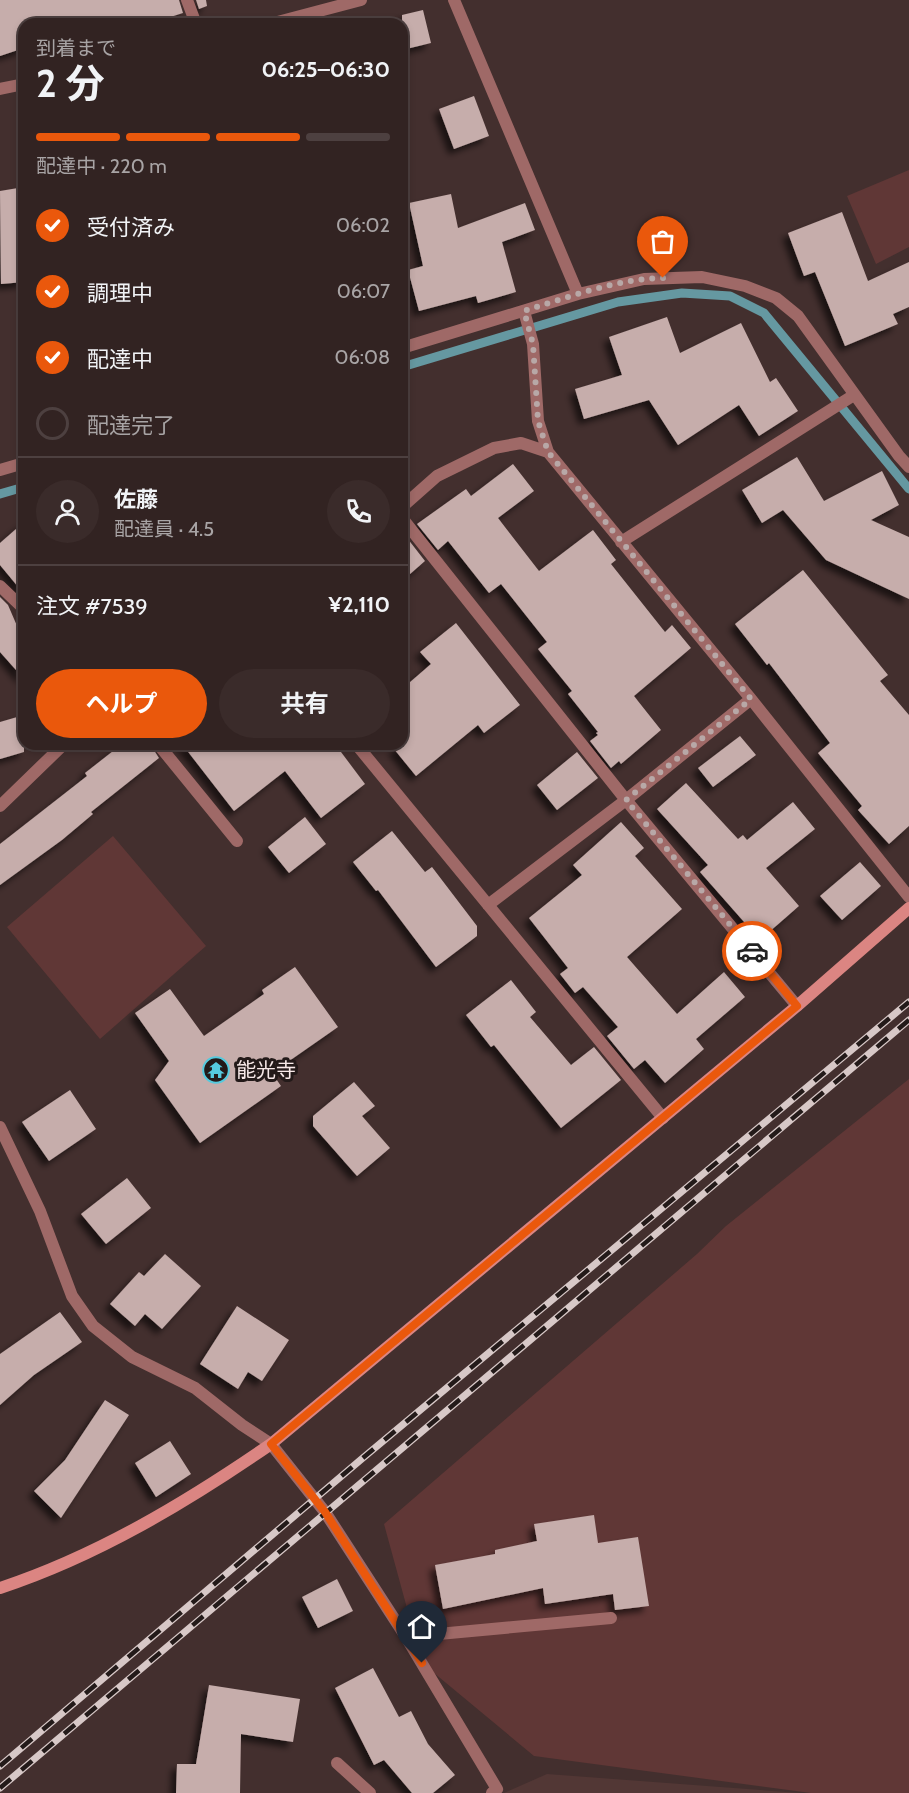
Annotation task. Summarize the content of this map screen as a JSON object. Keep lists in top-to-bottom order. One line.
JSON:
{"places":{"temple":["能光寺"]},"page":{"heading":["2 分","到着まで","06:25–06:30"],"panel":["佐藤","配達員 · 4.5","注文 #7539","¥2,110"],"bar":"配達中 · 220 m","list":[["受付済み","06:02"],["調理中","06:07"],["配達中","06:08"],"配達完了"],"buttons":["ヘルプ","共有"]}}
